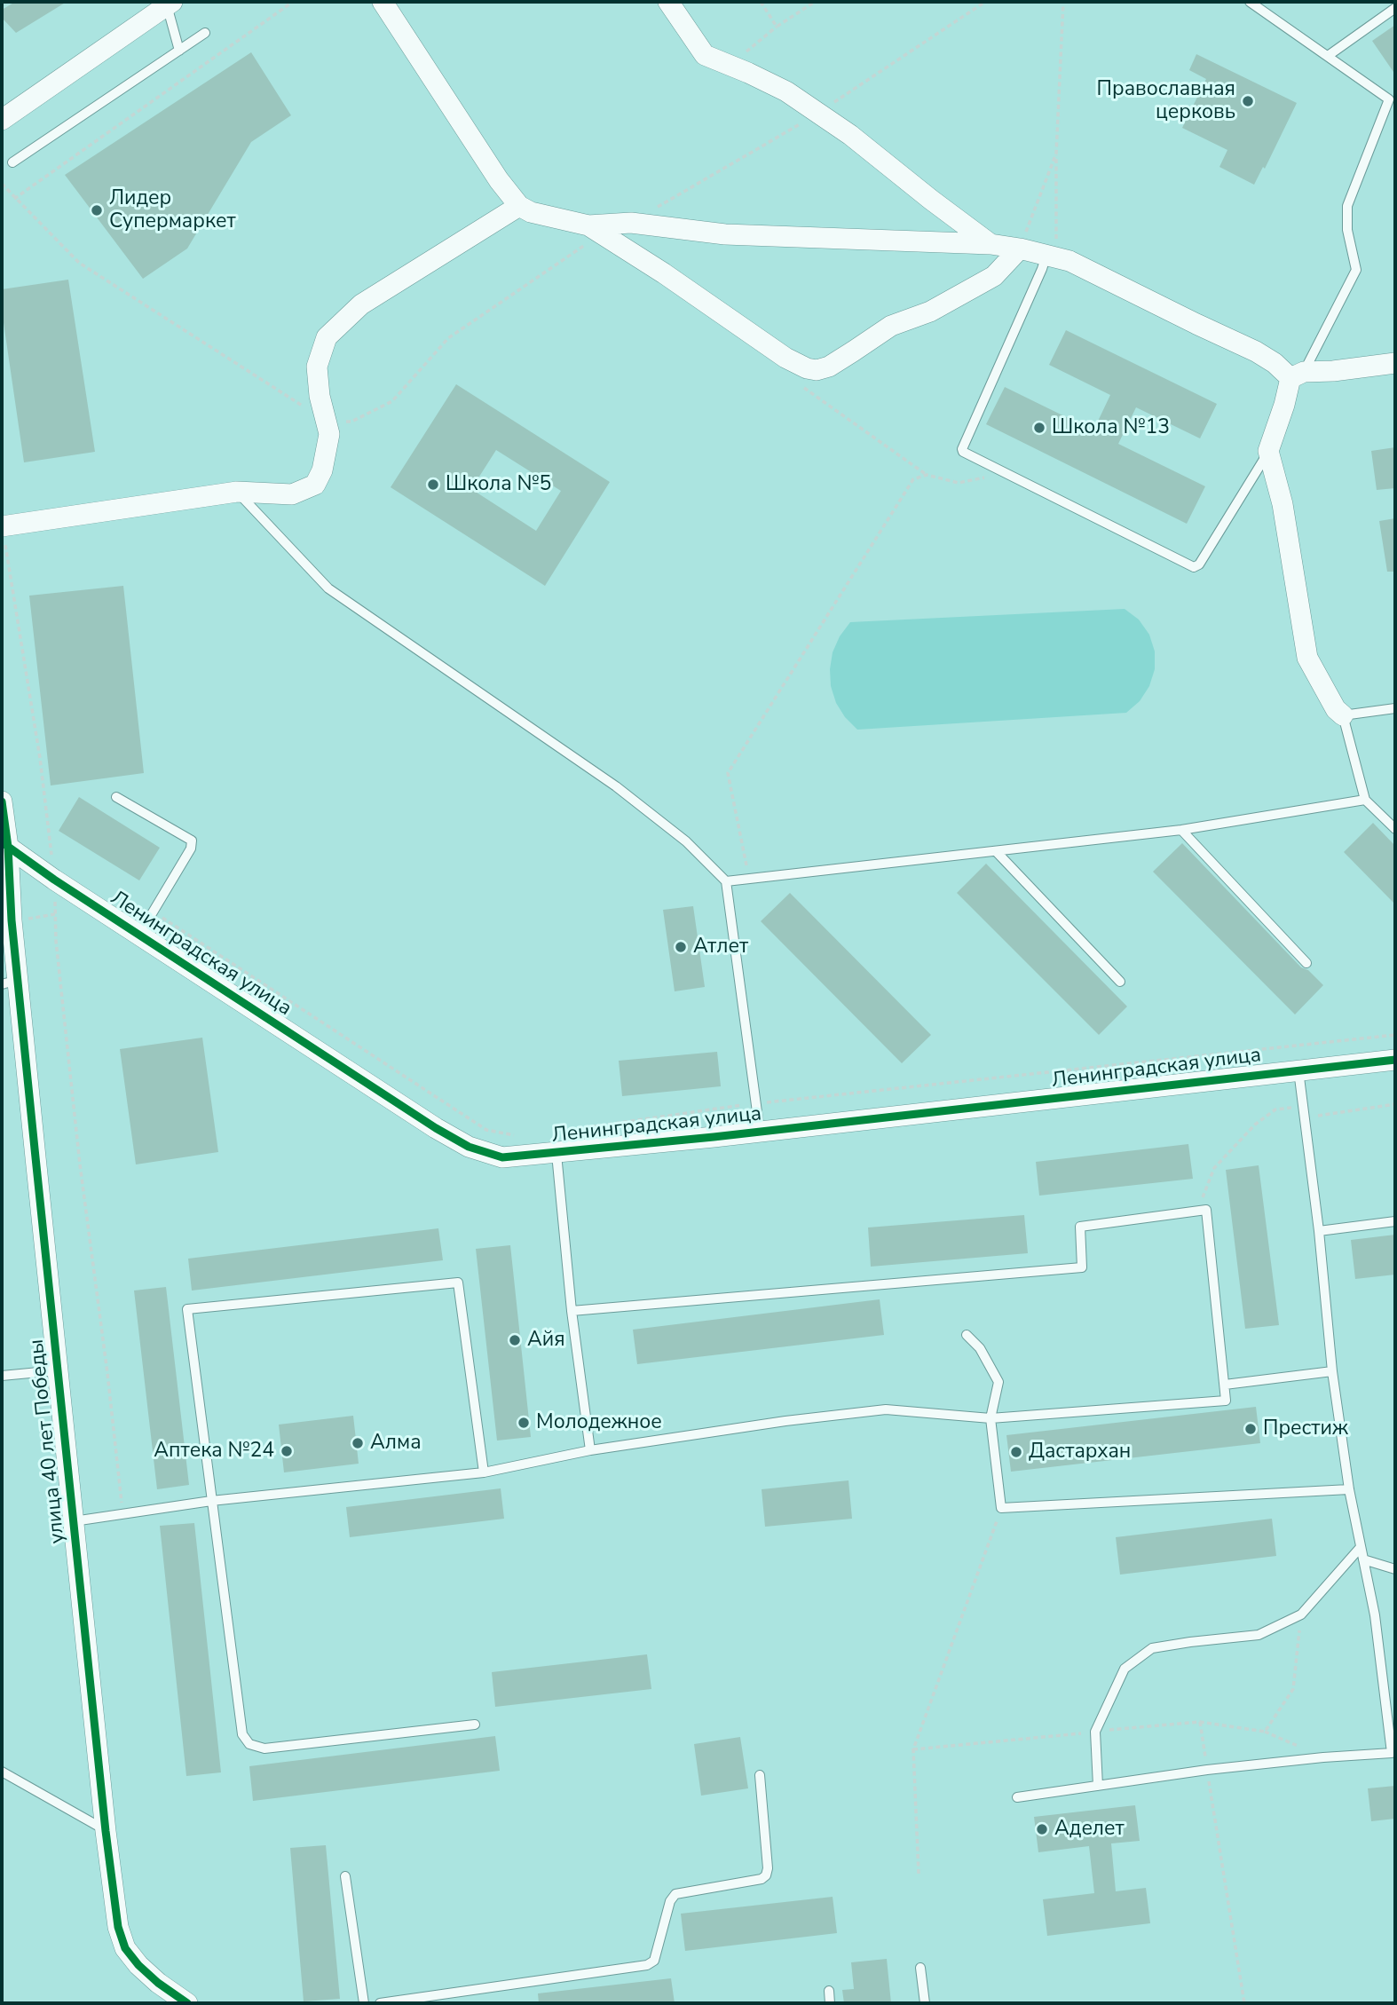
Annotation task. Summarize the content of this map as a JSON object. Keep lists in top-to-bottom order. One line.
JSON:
{"streets":{"street":["Ленинградская улица","улица 40 лет Победы"]},"crossings":[["Ленинградская улица","улица 40 лет Победы"]],"places":["Православная церковь","Лидер Супермаркет","Школа №13","Школа №5","Атлет","Айя","Молодежное","Престиж","Алма","Аптека №24","Дастархан","Аделет"]}
